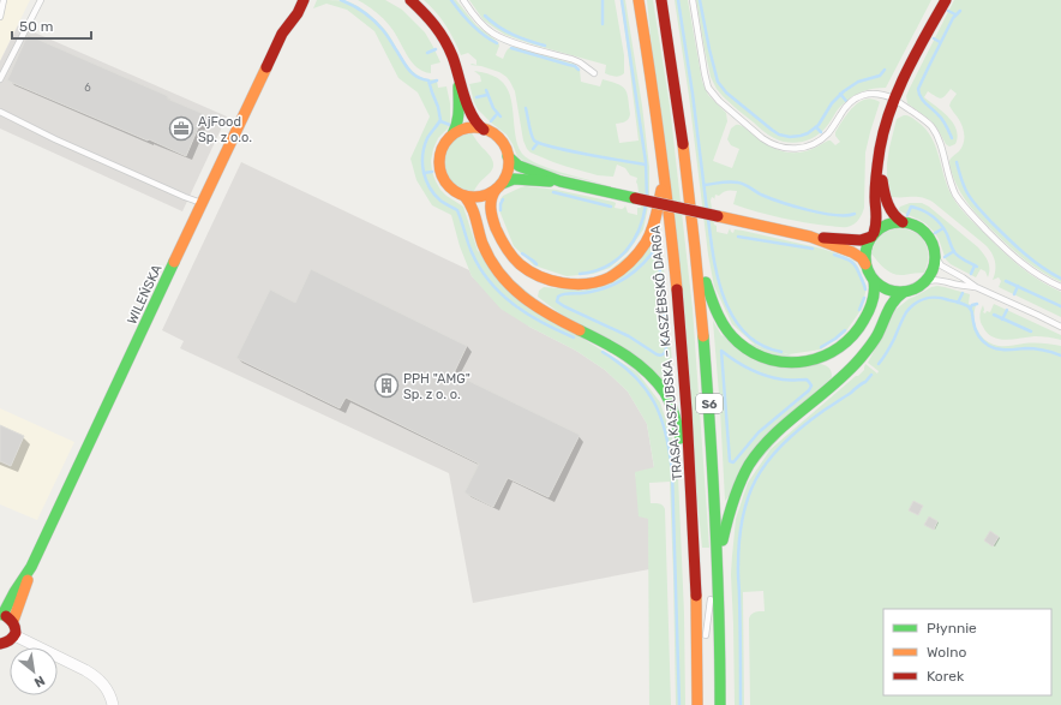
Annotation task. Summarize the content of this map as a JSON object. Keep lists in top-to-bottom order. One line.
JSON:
{"streets":{"main road":["WILEŃSKA","TRASA KASZUBSKA – KASZËBSKÔ DARGA","S6"]},"places":{"office":["AjFood Sp. z o.o."],"building":["PPH \"AMG\" Sp. z o. o."]},"house_numbers":["6"],"legend":["Płynnie","Wolno","Korek"],"scale_bar":"50 m","north":"bottom right"}
